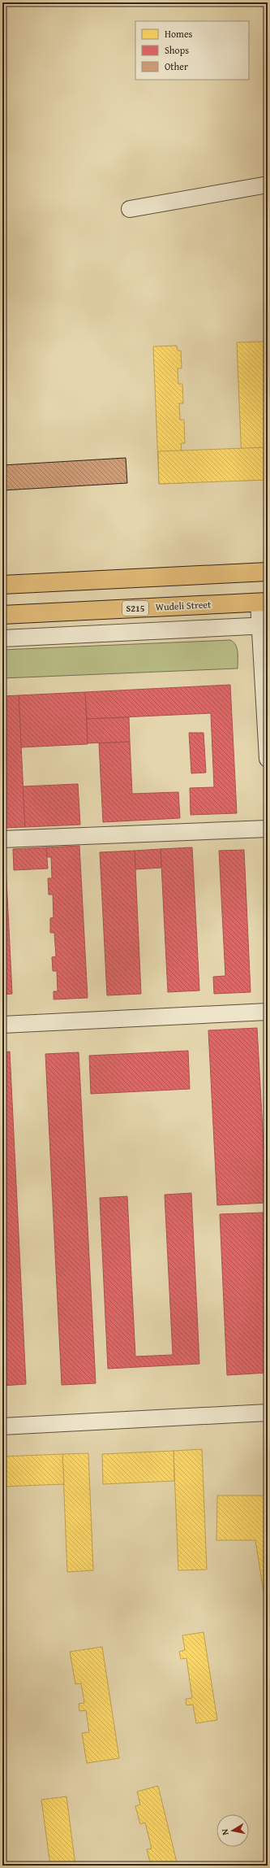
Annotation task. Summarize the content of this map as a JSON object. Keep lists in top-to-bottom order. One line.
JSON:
{"streets":{"main road":["Wudeli Street","S215"]},"legend":["Homes","Shops","Other"],"north":"left"}
